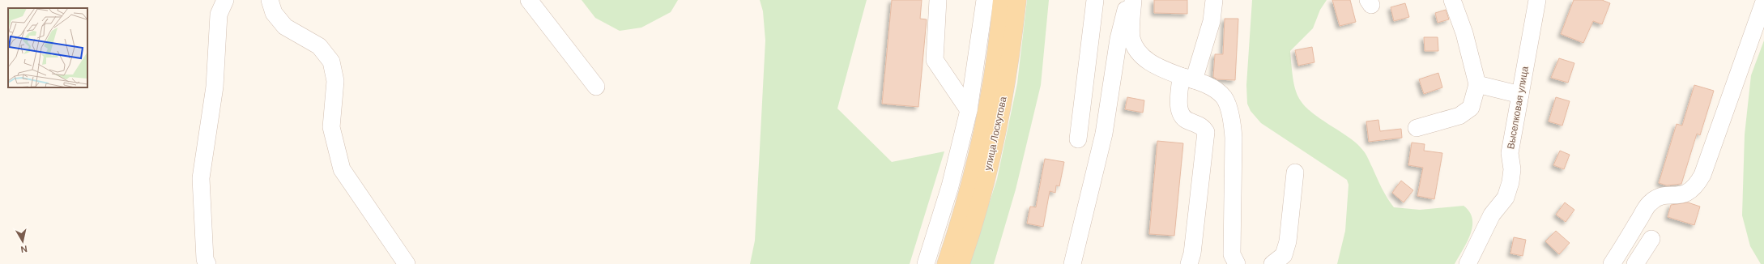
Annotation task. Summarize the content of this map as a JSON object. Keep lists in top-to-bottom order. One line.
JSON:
{"streets":{"main road":["улица Лоскутова"],"street":["Выселковая улица"]},"north":"bottom"}
